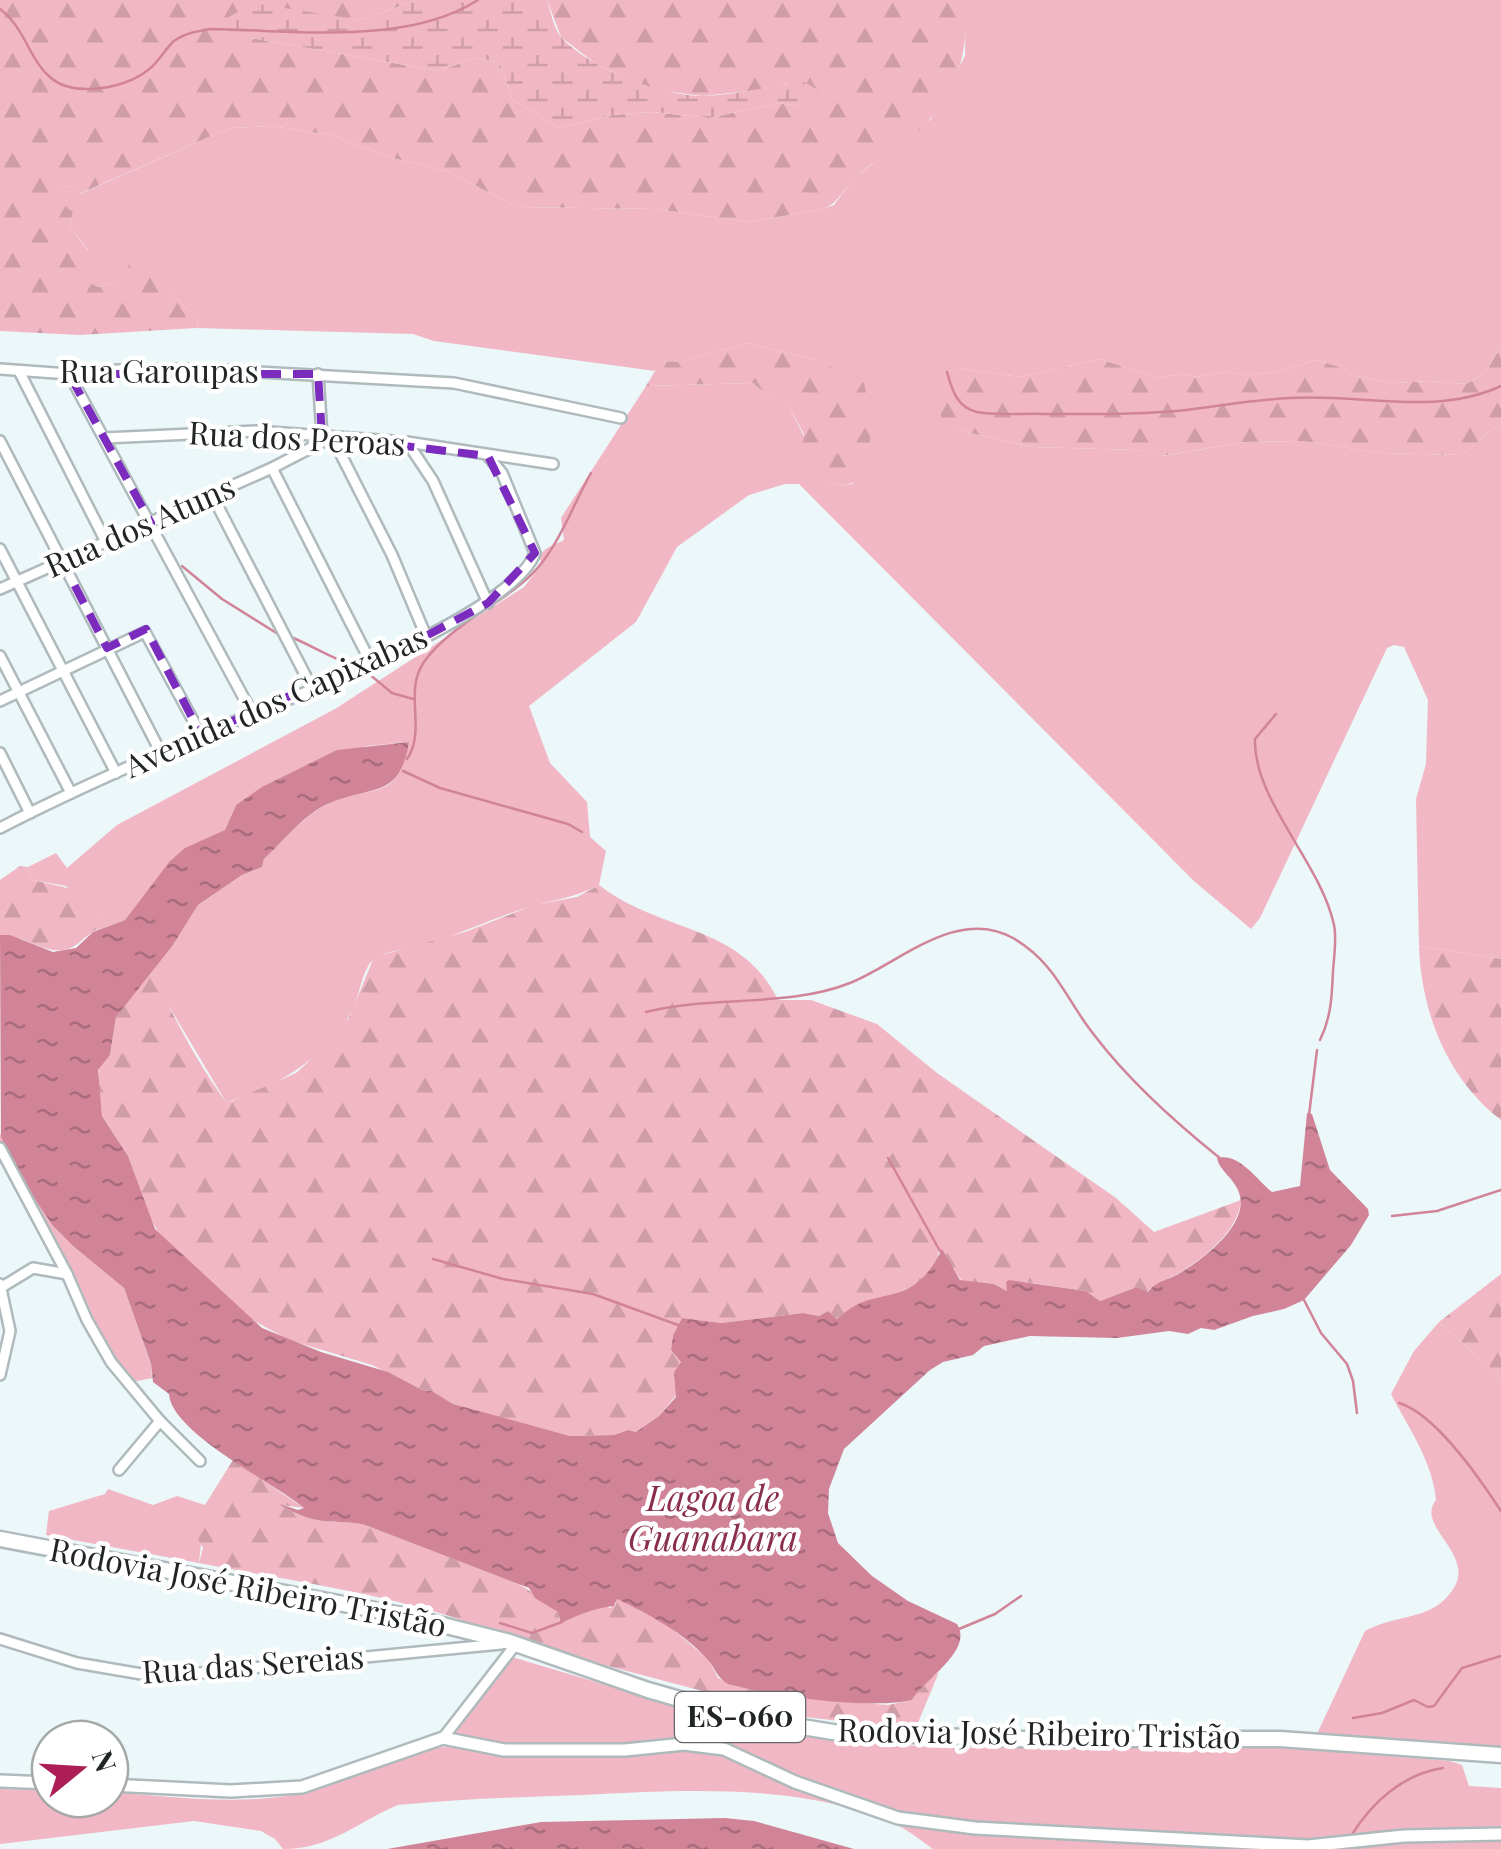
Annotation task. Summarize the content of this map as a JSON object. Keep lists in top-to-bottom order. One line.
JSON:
{"streets":{"main road":["Rodovia José Ribeiro Tristão","ES-060"],"street":["Rua Garoupas","Rua dos Peroas","Rua dos Atuns","Avenida dos Capixabas","Rua das Sereias"]},"crossings":[["Rua dos Peroas","Rua dos Atuns"],["Rua dos Peroas","Avenida dos Capixabas"],["Rodovia José Ribeiro Tristão","Rua das Sereias"]],"water":["Lagoa de Guanabara"],"north":"right"}
